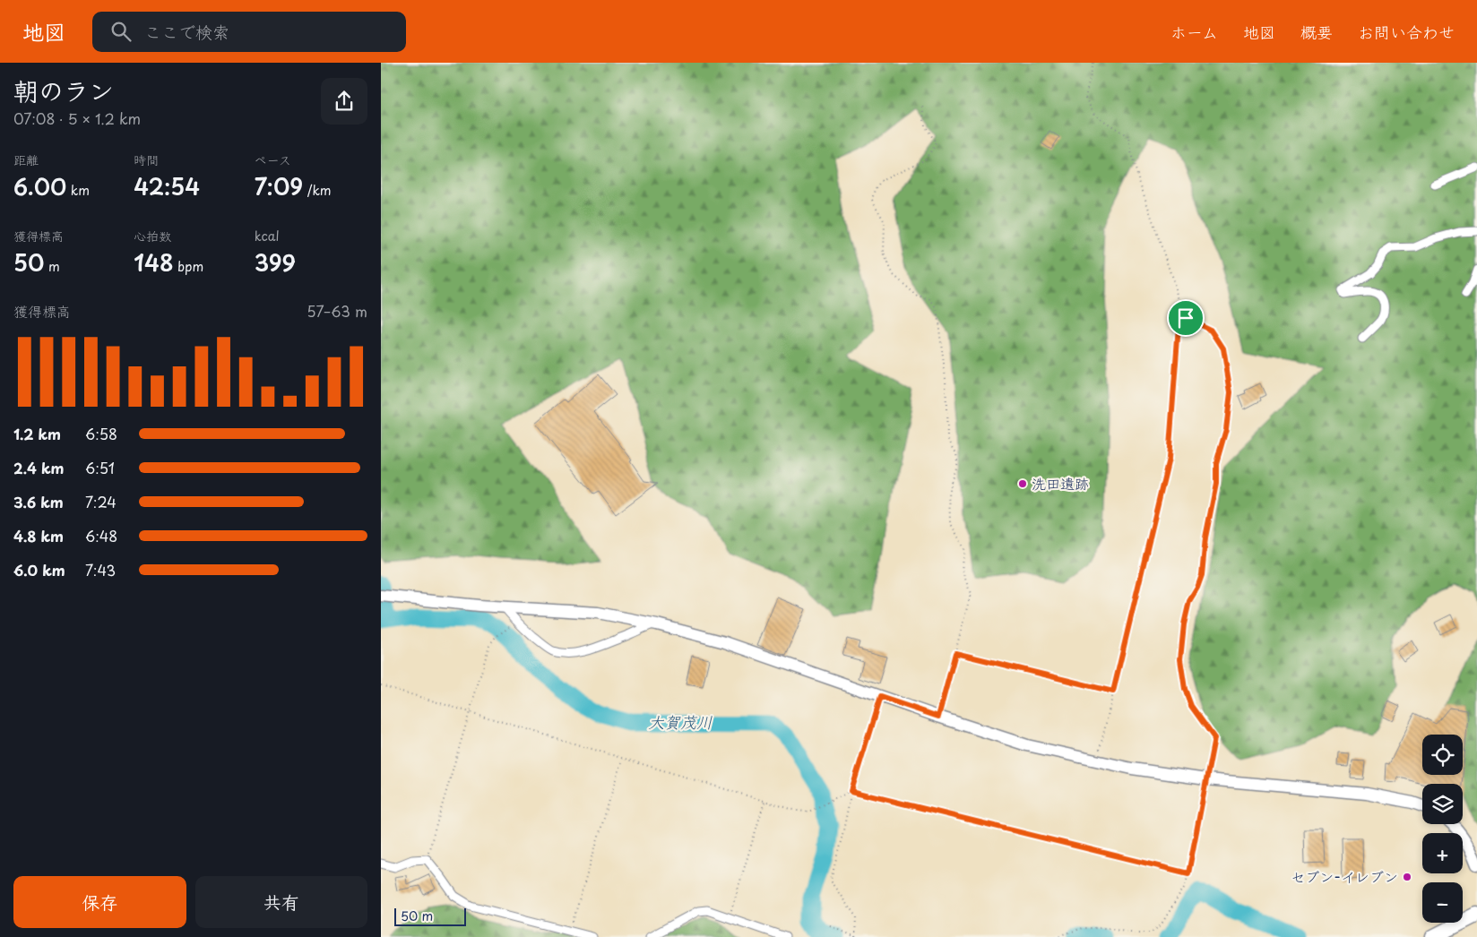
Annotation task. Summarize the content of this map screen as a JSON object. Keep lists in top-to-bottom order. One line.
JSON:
{"water":["大賀茂川"],"places":["洗田遺跡","セブン-イレブン"],"scale_bar":"50 m","page":{"header":"地図","search":"ここで検索","nav":["ホーム","地図","概要","お問い合わせ"],"heading":["朝のラン","07:08 · 5 × 1.2 km"],"stats":[["距離","6.00 km"],["時間","42:54"],["ペース","7:09 /km"],["獲得標高","50 m"],["心拍数","148 bpm"],["kcal","399"]],"chart":["獲得標高","57–63 m"],"list":[{"name":"1.2 km","note":"6:58"},{"name":"2.4 km","note":"6:51"},{"name":"3.6 km","note":"7:24"},{"name":"4.8 km","note":"6:48"},{"name":"6.0 km","note":"7:43"}],"map_buttons":["+","−"],"buttons":["保存","共有"],"scale":"50 m"}}
